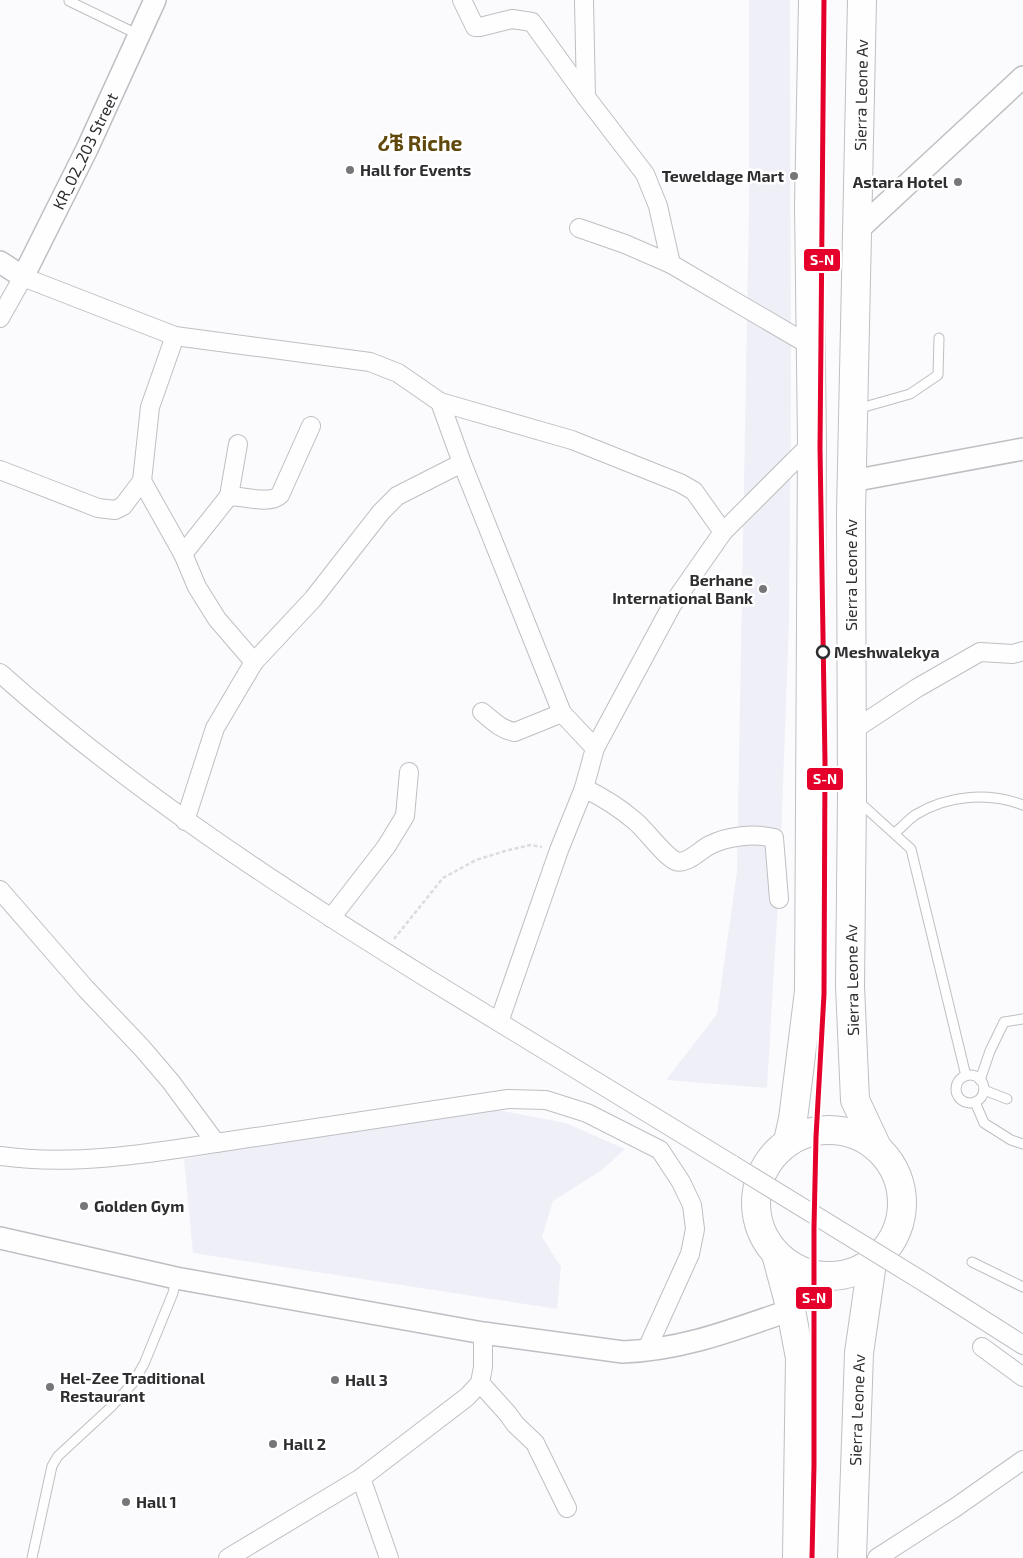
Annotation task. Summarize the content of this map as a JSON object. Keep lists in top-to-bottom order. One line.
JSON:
{"streets":{"main road":["Sierra Leone Av"],"street":["KR_02_203 Street"]},"districts":["ሪቼ Riche"],"places":["Hall for Events","Teweldage Mart","Astara Hotel","Berhane International Bank","Meshwalekya","Golden Gym","Hall 3","Hel-Zee Traditional Restaurant","Hall 2","Hall 1"],"lines":["transit line S-N"]}
